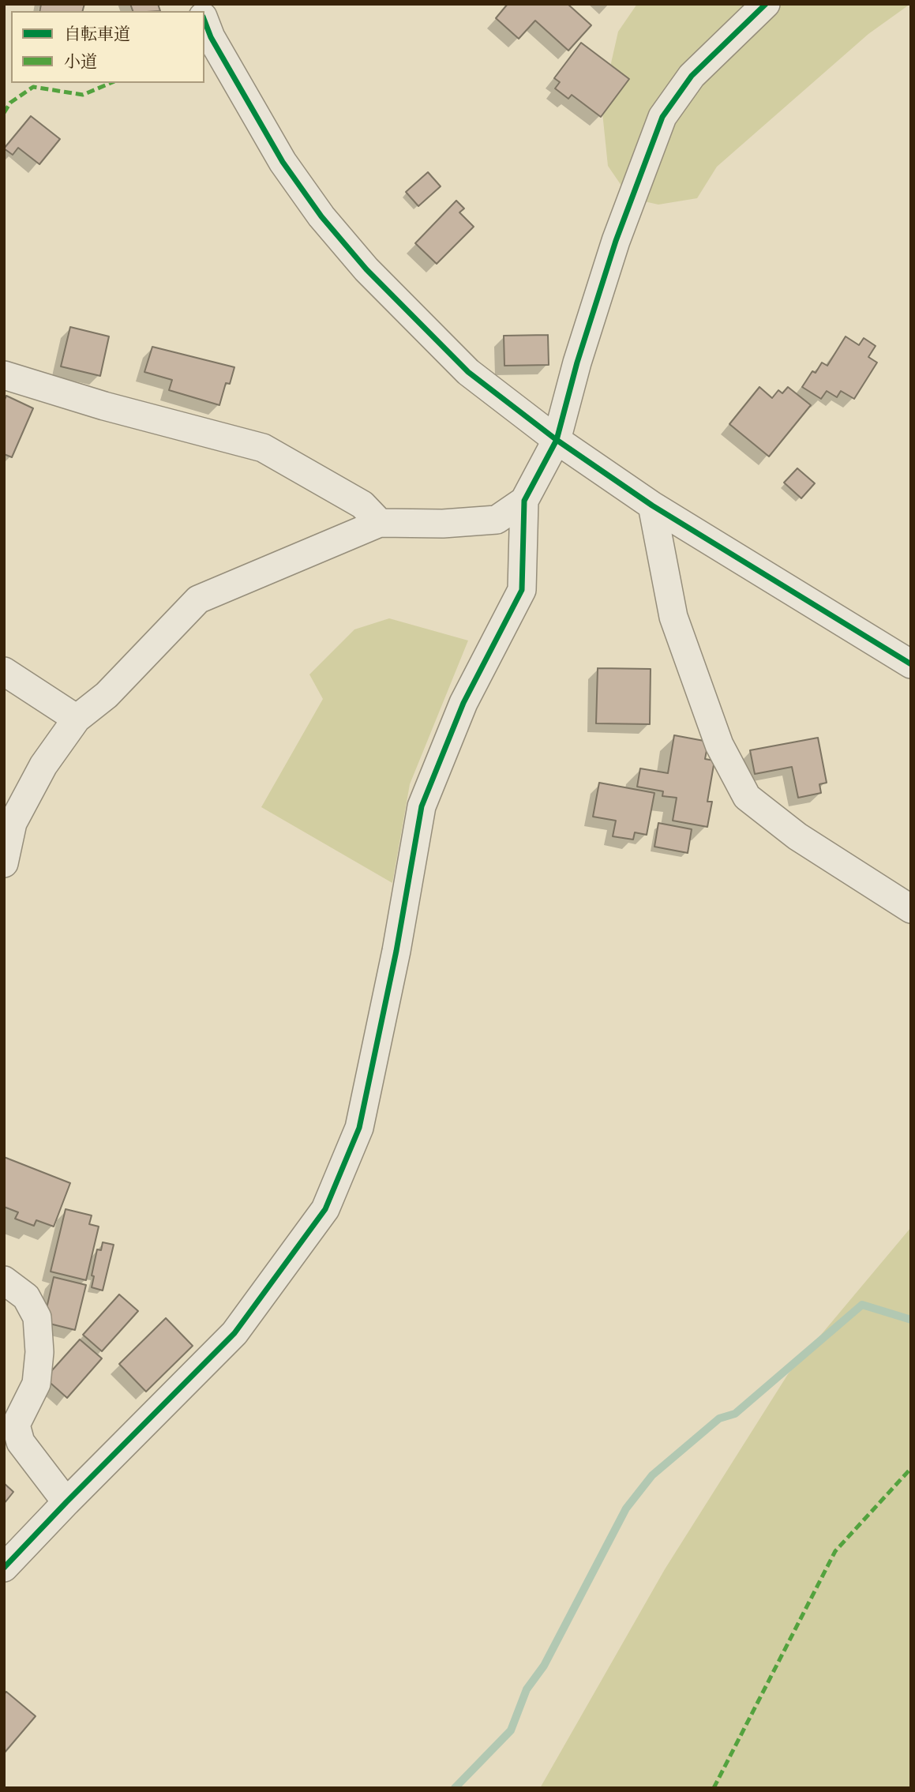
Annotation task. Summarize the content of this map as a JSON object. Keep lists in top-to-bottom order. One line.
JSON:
{"legend":["自転車道","小道"]}
